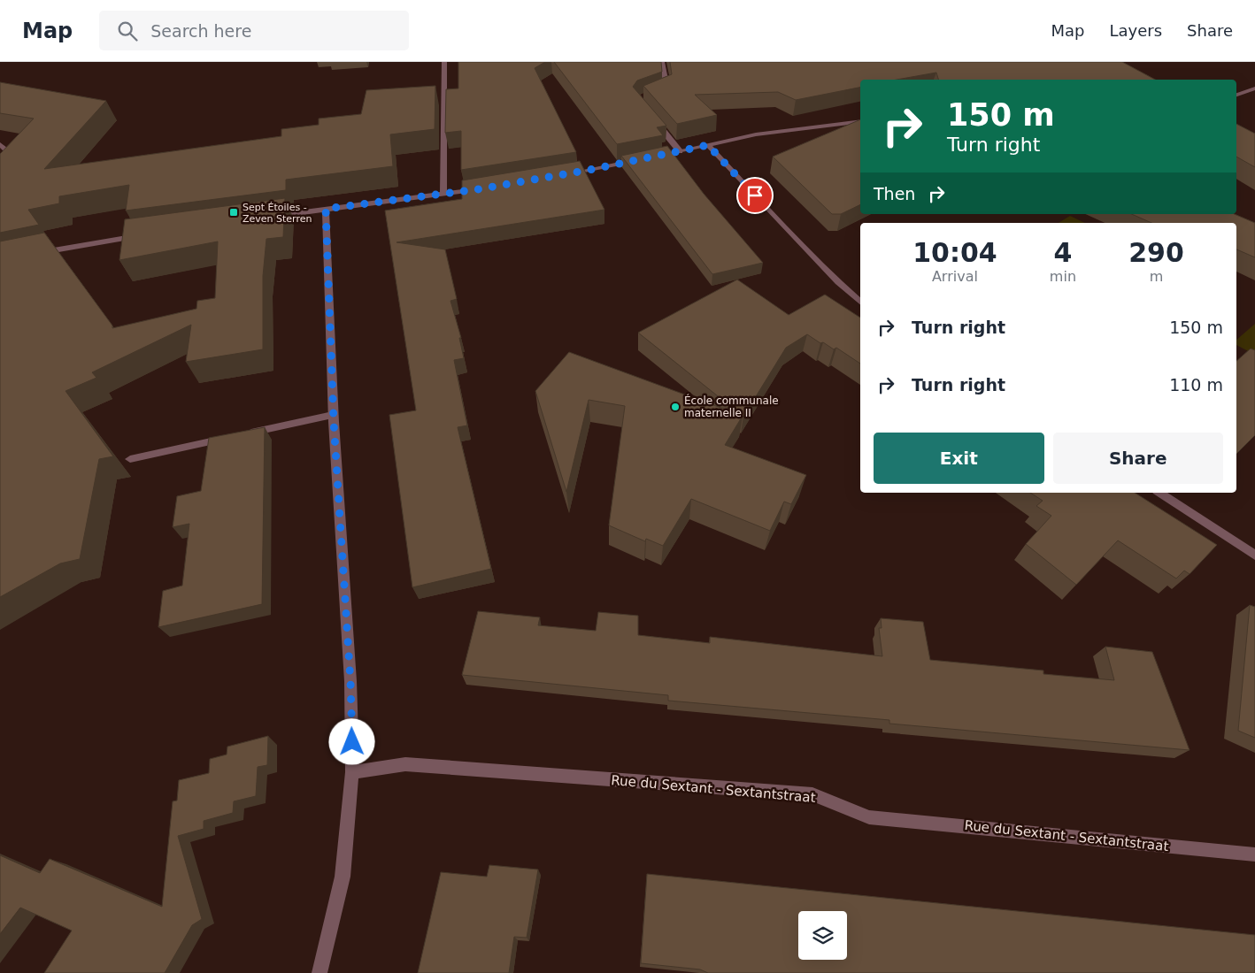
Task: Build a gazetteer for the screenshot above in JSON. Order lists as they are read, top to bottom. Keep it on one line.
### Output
{"streets":{"street":["Rue du Sextant - Sextantstraat"]},"places":{"transit":["Sept Étoiles - Zeven Sterren"],"other":["École communale maternelle II"]},"page":{"header":"Map","search":"Search here","nav":["Map","Layers","Share"],"turn":["150 m","Turn right"],"then":"Then","eta":["10:04","Arrival","4","min","290","m"],"list":[{"name":"Turn right","value":"150 m"},{"name":"Turn right","value":"110 m"}],"buttons":["Exit","Share"]}}
